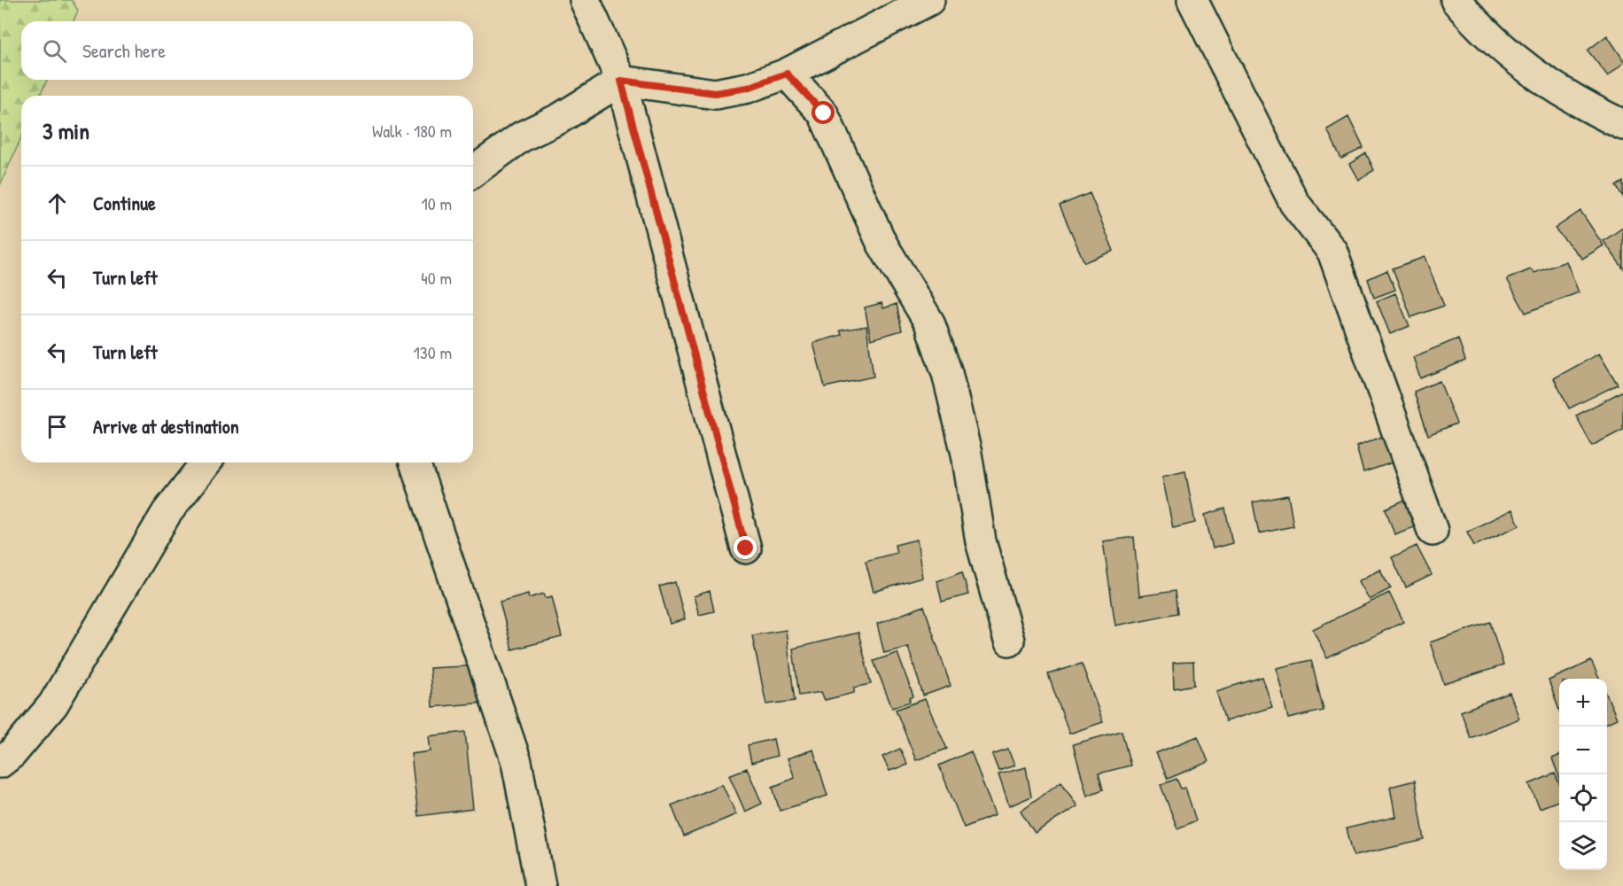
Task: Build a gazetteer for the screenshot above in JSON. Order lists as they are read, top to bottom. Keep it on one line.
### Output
{"page":{"search":"Search here","heading":["3 min","Walk · 180 m"],"list":[["Continue","10 m"],["Turn left","40 m"],["Turn left","130 m"],"Arrive at destination"],"map_buttons":["+","−"]}}
